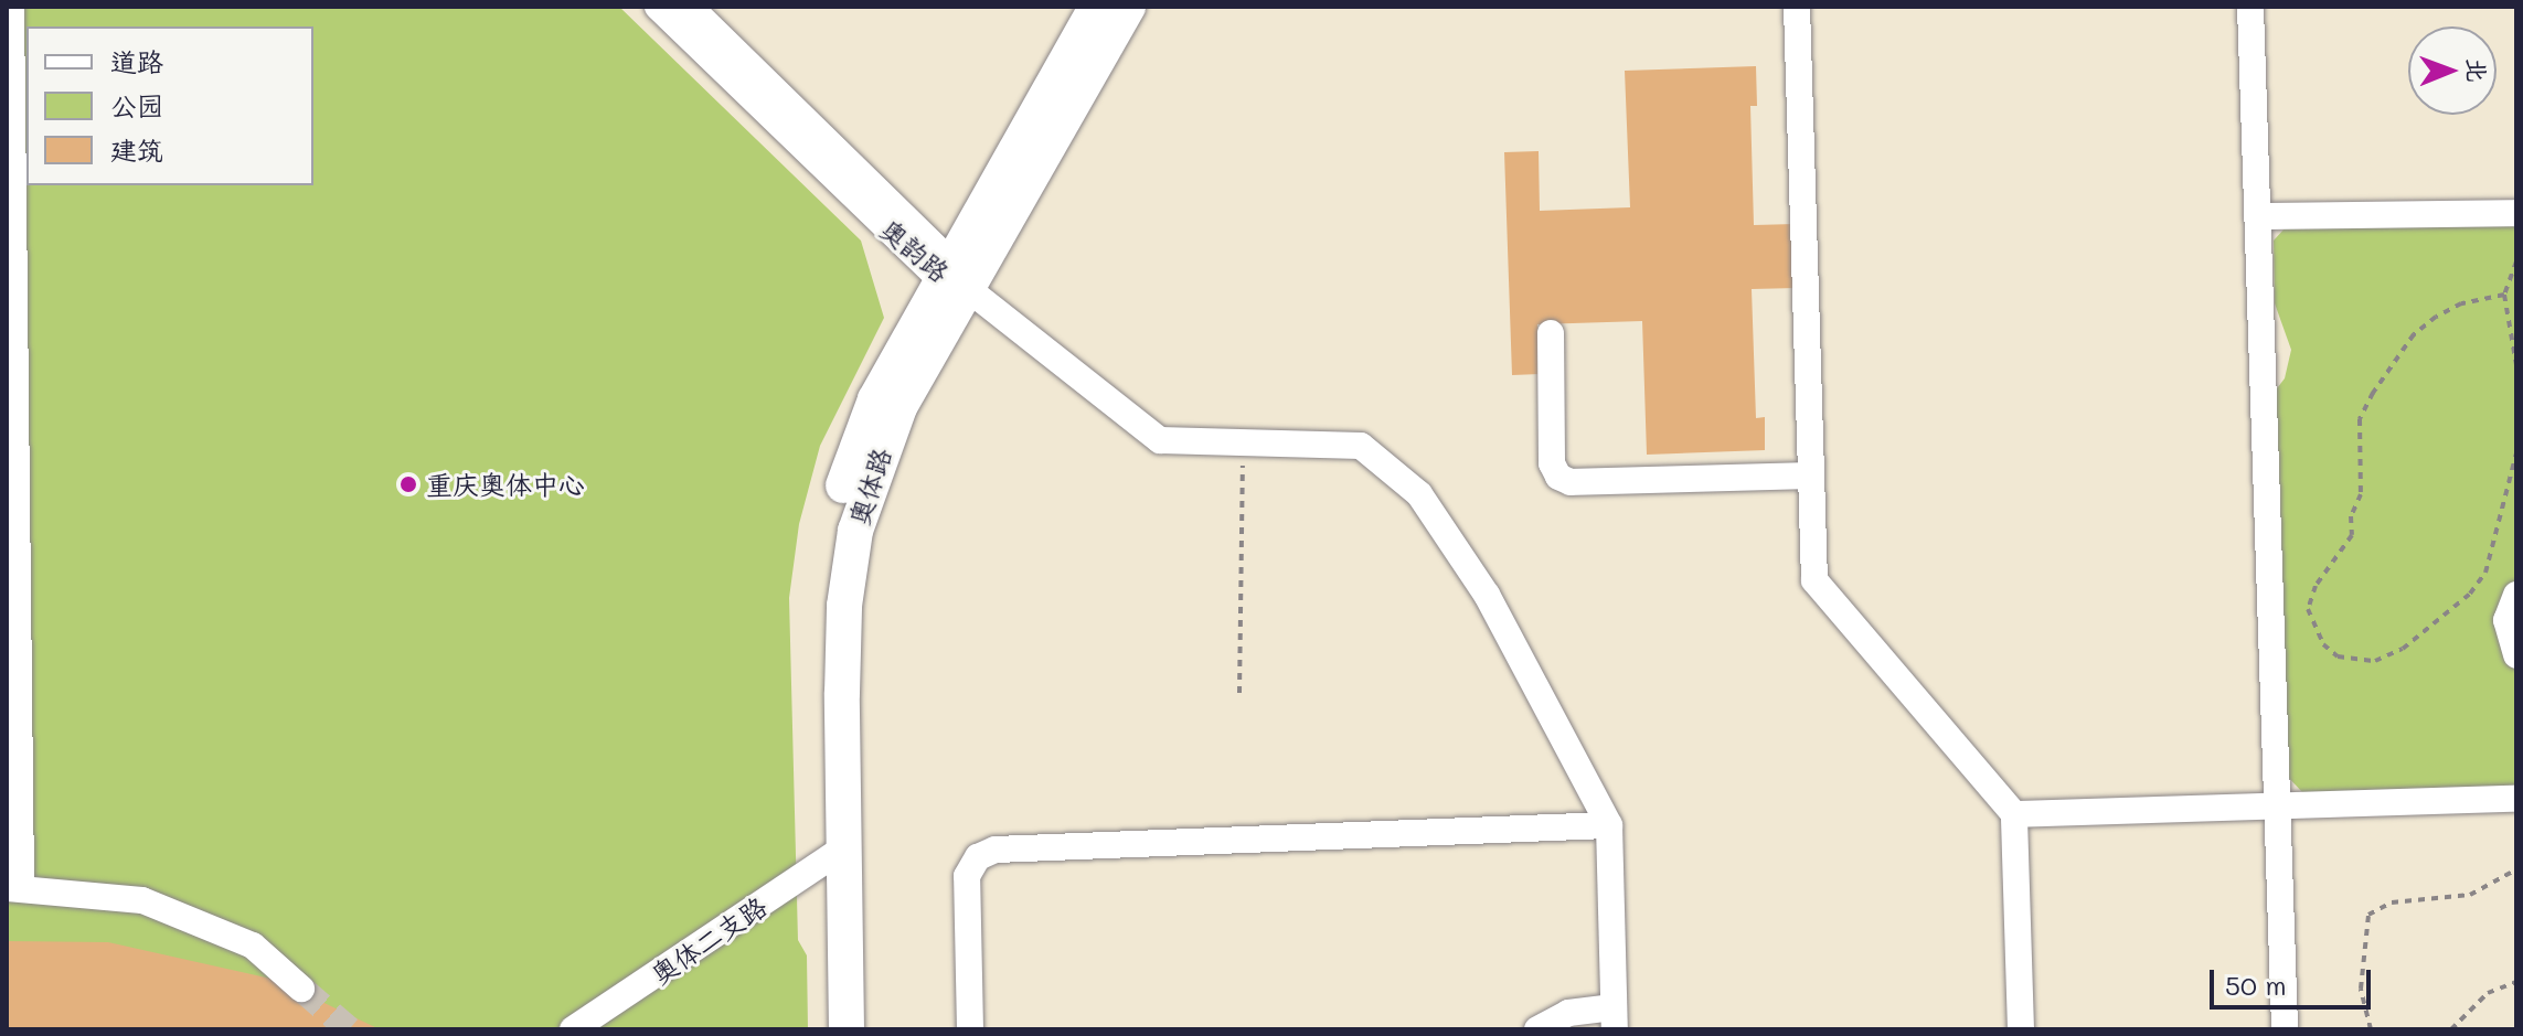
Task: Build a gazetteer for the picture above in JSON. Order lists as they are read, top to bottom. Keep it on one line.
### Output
{"streets":{"main road":["奥体路"],"street":["奥韵路","奥体二支路"]},"crossings":[["奥韵路","奥体路"],["奥体路","奥体二支路"]],"places":["重庆奥体中心"],"legend":["道路","公园","建筑"],"scale_bar":"50 m","north":"right"}
